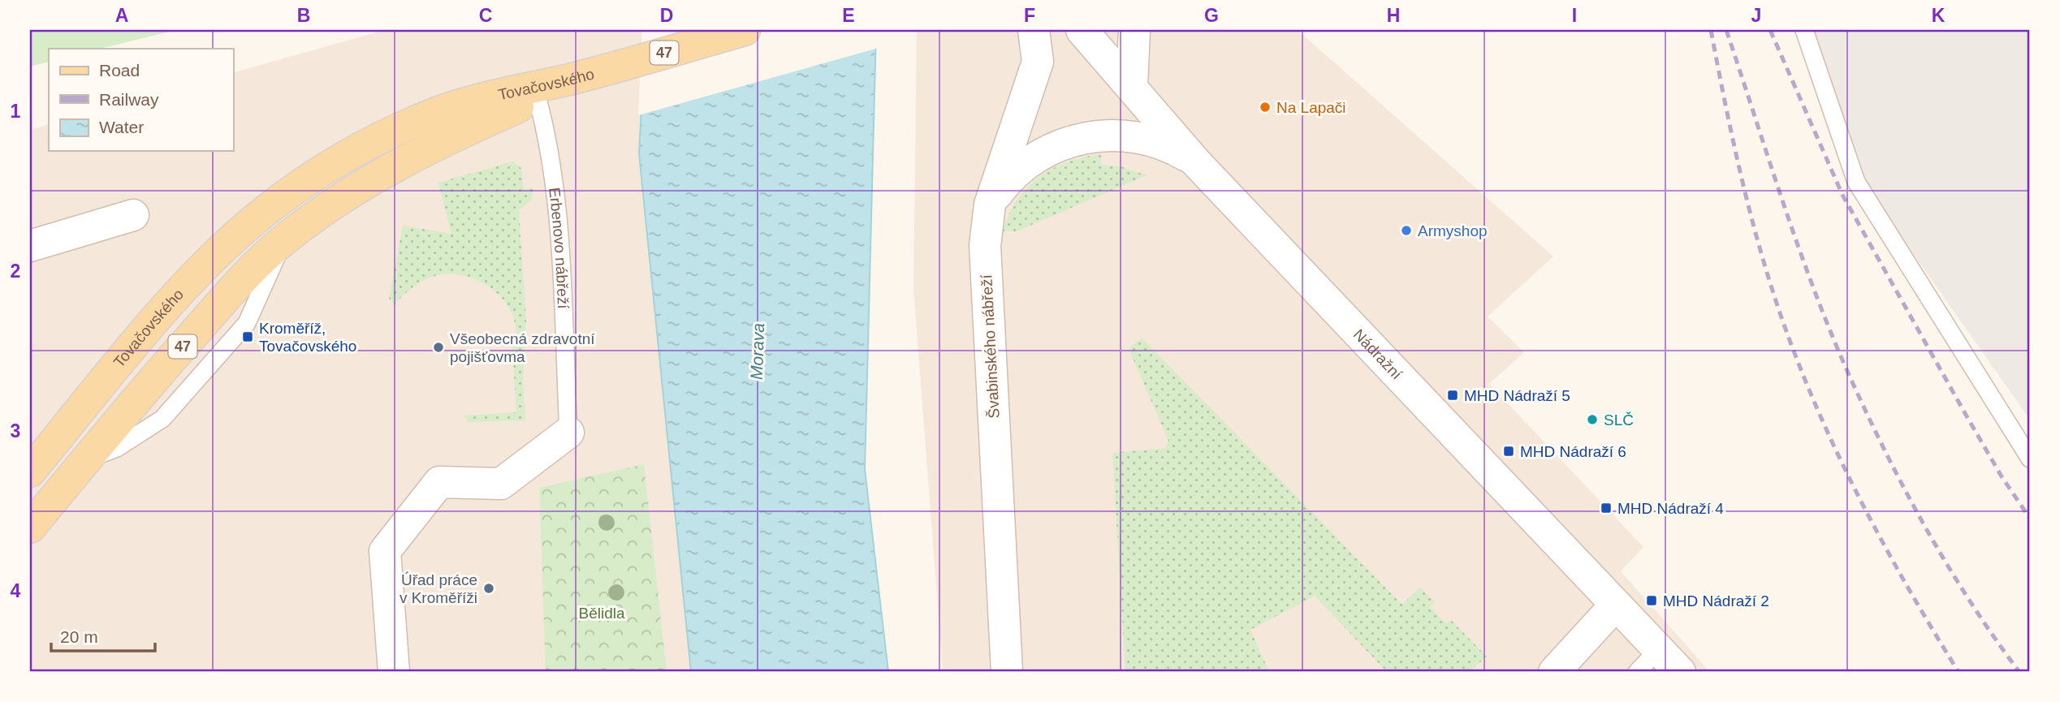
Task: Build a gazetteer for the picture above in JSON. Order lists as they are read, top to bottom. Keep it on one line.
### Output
{"streets":{"main road":["47","Tovačovského"],"street":["Švabinského nábřeží","Nádražní"],"lane":["Erbenovo nábřeží"]},"crossings":[["47","Tovačovského"],["Tovačovského","Erbenovo nábřeží"]],"water":["Morava"],"parks":["Bělidla"],"places":{"other":["Na Lapači","Armyshop","Všeobecná zdravotní pojišťovma","SLČ","Úřad práce v Kroměříži"],"transit":["Kroměříž, Tovačovského","MHD Nádraží 5","MHD Nádraží 6","MHD Nádraží 4","MHD Nádraží 2"]},"legend":["Road","Railway","Water"],"scale_bar":"20 m","grid":{"columns":["A","B","C","D","E","F","G","H","I","J","K"],"rows":["1","2","3","4"]}}
